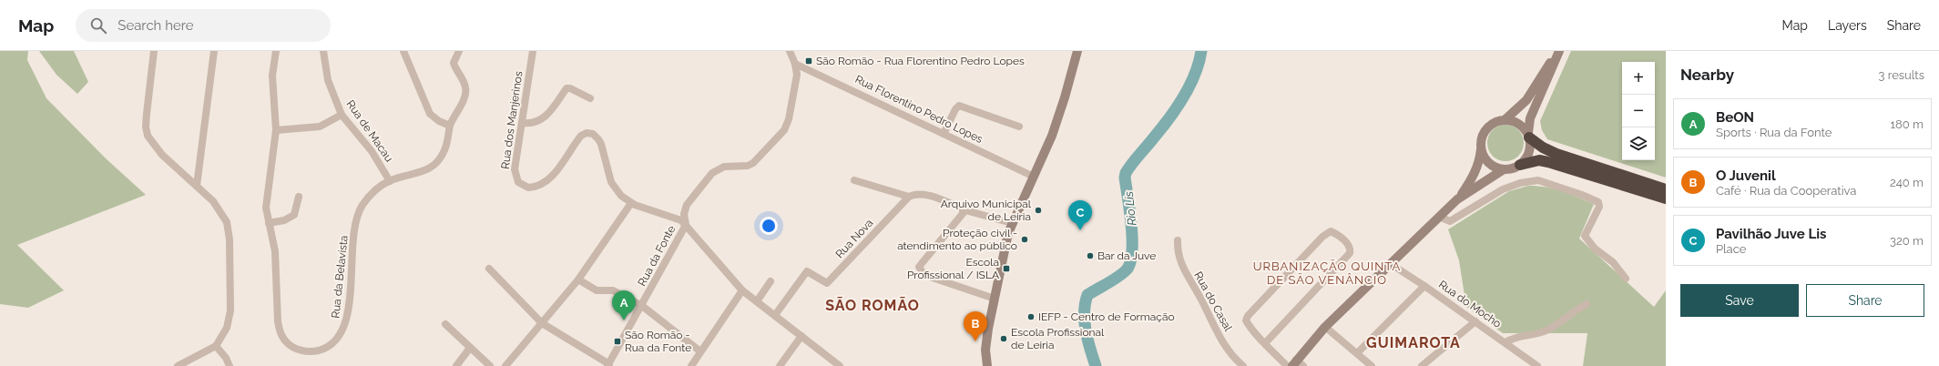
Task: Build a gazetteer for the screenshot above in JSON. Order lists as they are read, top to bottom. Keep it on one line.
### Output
{"streets":{"street":["Rua Florentino Pedro Lopes","Rua dos Manjerinos","Rua de Macau","Rua Nova","Rua da Fonte","Rua da Belavista","Rua do Casal","Rua do Mocho"]},"crossings":[["Rua Florentino Pedro Lopes","Rua da Fonte"],["Rua de Macau","Rua da Belavista"]],"districts":["URBANIZAÇÃO QUINTA DE SÃO VENÂNCIO","SÃO ROMÃO","GUIMAROTA"],"water":["Rio Lis"],"places":{"transit":["São Romão - Rua Florentino Pedro Lopes","Escola Profissional / ISLA","São Romão - Rua da Fonte"],"other":["Arquivo Municipal de Leiria","Proteção civil - atendimento ao público","Bar da Juve","IEFP - Centro de Formação","Escola Profissional de Leiria"]},"page":{"header":"Map","search":"Search here","nav":["Map","Layers","Share"],"heading":["Nearby","3 results"],"map_buttons":["+","−"],"list":[{"mark":"A","name":"BeON","note":"Sports · Rua da Fonte","value":"180 m"},{"mark":"B","name":"O Juvenil","note":"Café · Rua da Cooperativa","value":"240 m"},{"mark":"C","name":"Pavilhão Juve Lis","note":"Place","value":"320 m"}],"pins":["C","A","B"],"buttons":["Save","Share"]}}
